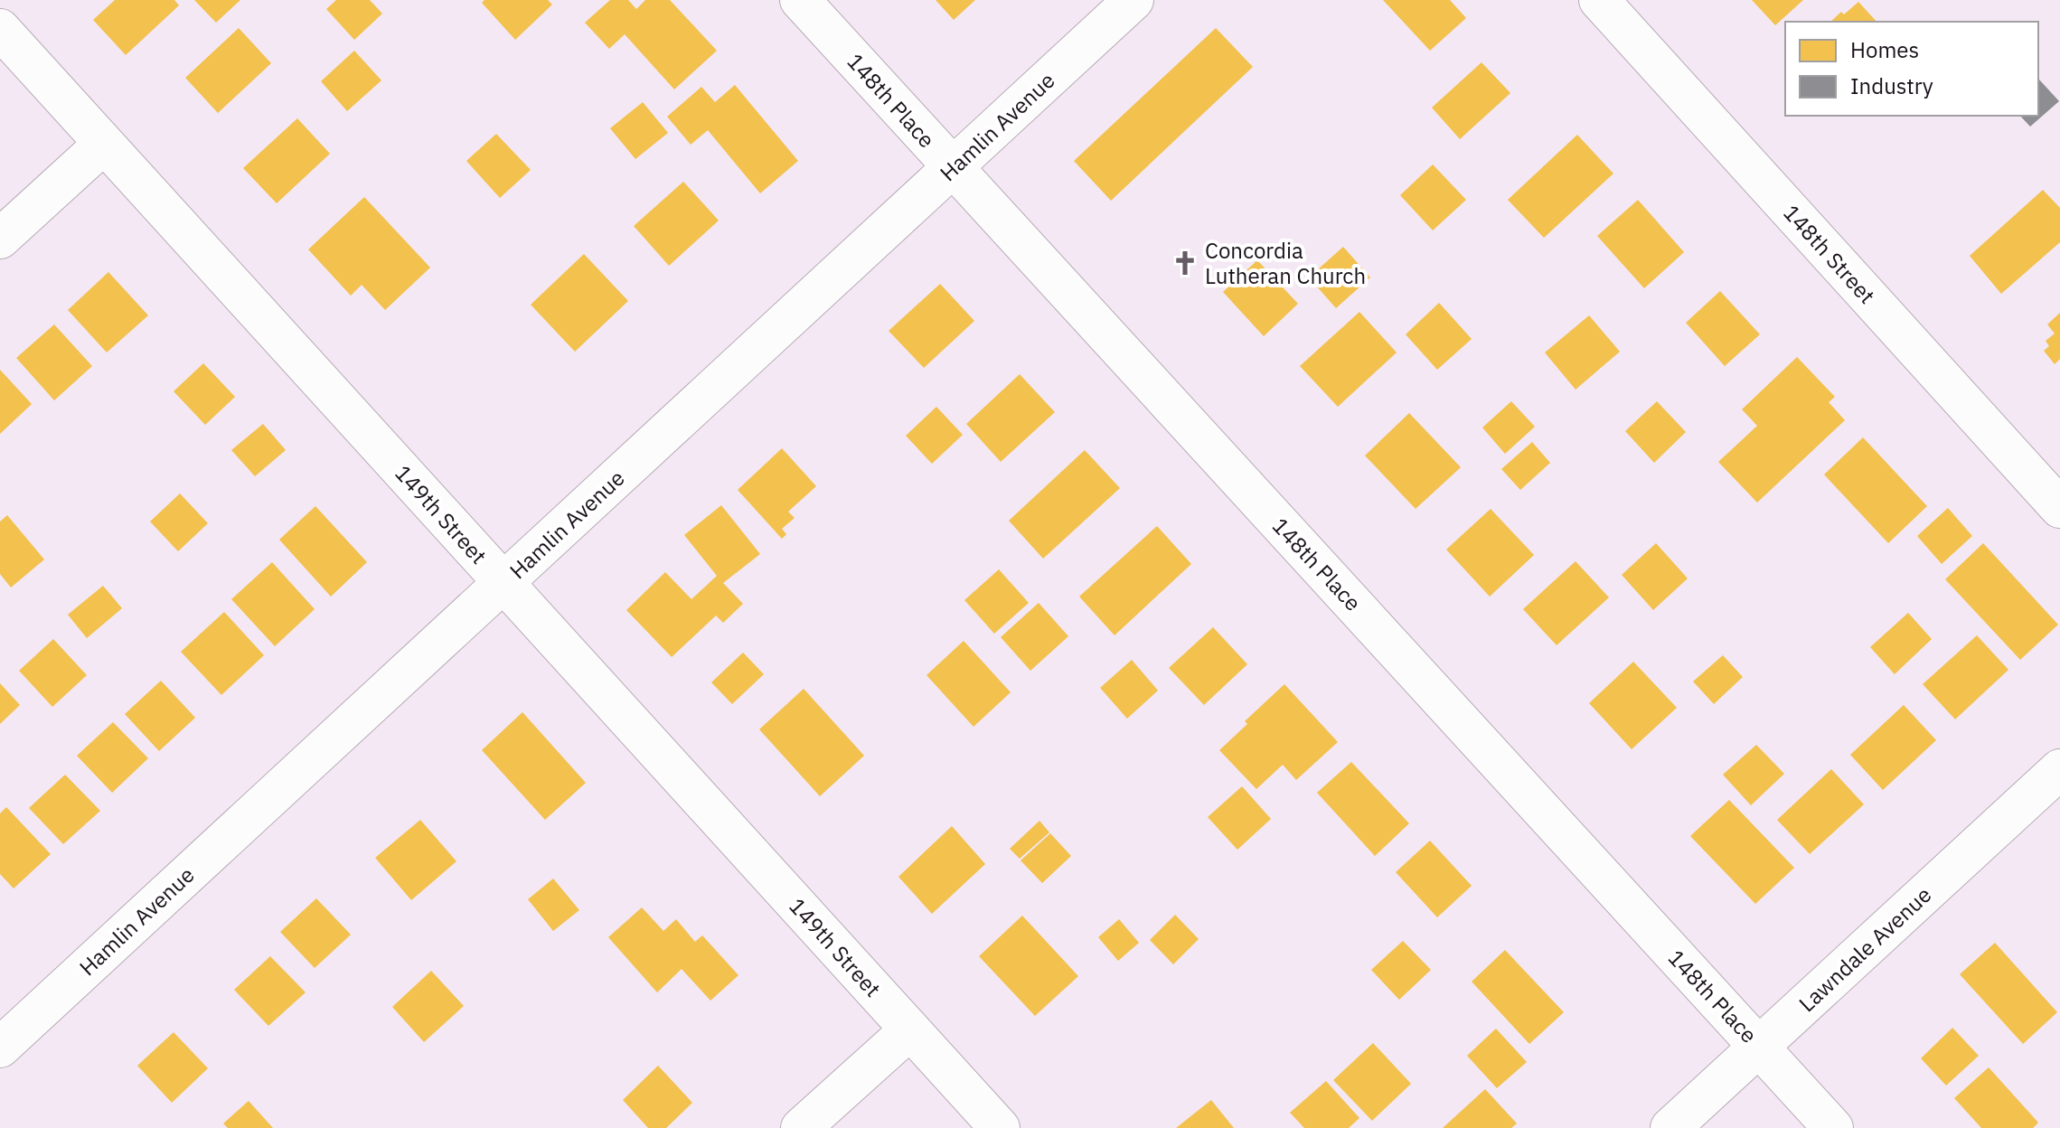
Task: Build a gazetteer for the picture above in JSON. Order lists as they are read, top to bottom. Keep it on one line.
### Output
{"streets":{"street":["148th Place","Hamlin Avenue","148th Street","149th Street","Lawndale Avenue"]},"crossings":[["148th Place","Hamlin Avenue"],["148th Place","Lawndale Avenue"],["Hamlin Avenue","149th Street"]],"places":{"church":["Concordia Lutheran Church"]},"legend":["Homes","Industry"]}
